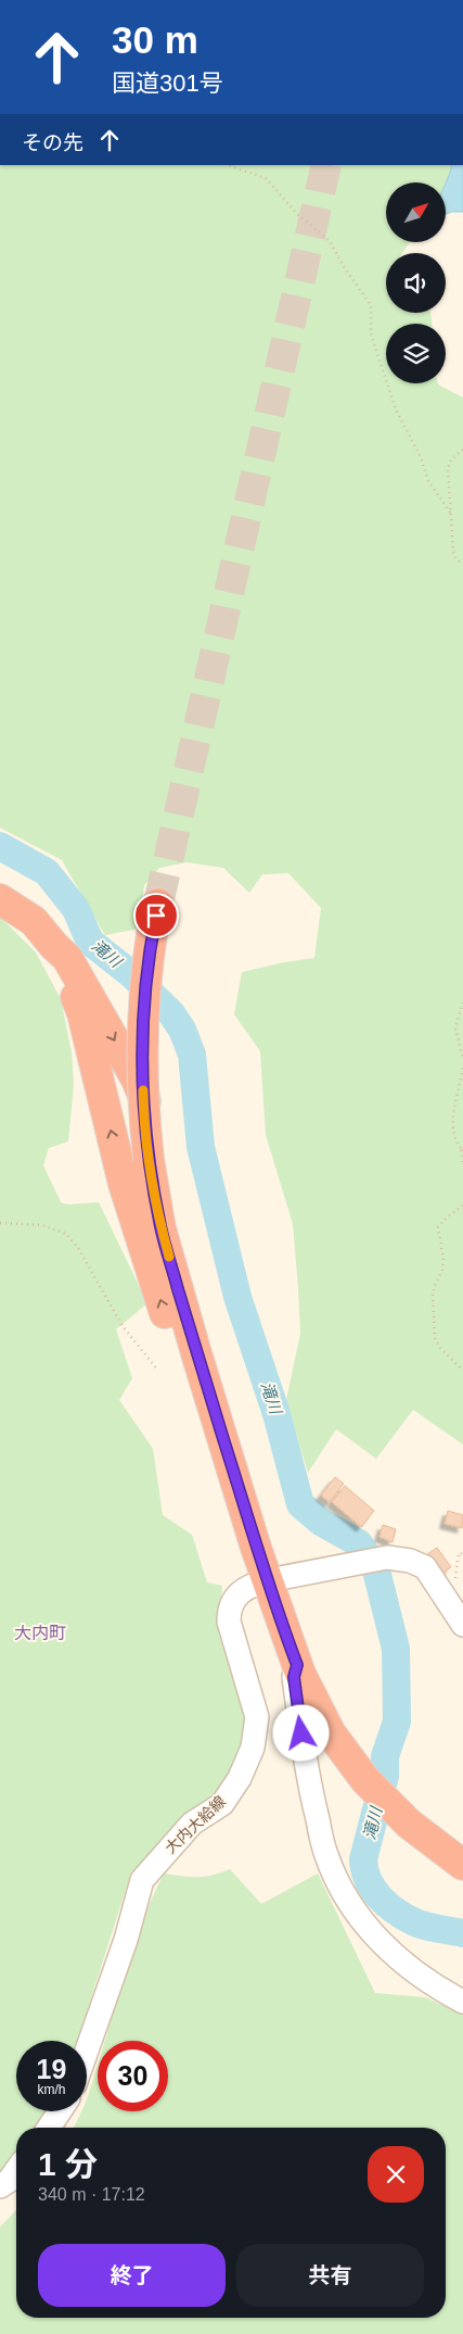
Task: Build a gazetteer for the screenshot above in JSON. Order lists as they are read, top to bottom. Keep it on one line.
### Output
{"streets":{"street":["大内大給線"]},"districts":["大内町"],"water":["滝川"],"north":"top right","page":{"turn":["30 m","国道301号"],"then":"その先","speed":"19 km/h","limit":"30","heading":["1 分","340 m · 17:12"],"buttons":["終了","共有"]}}
